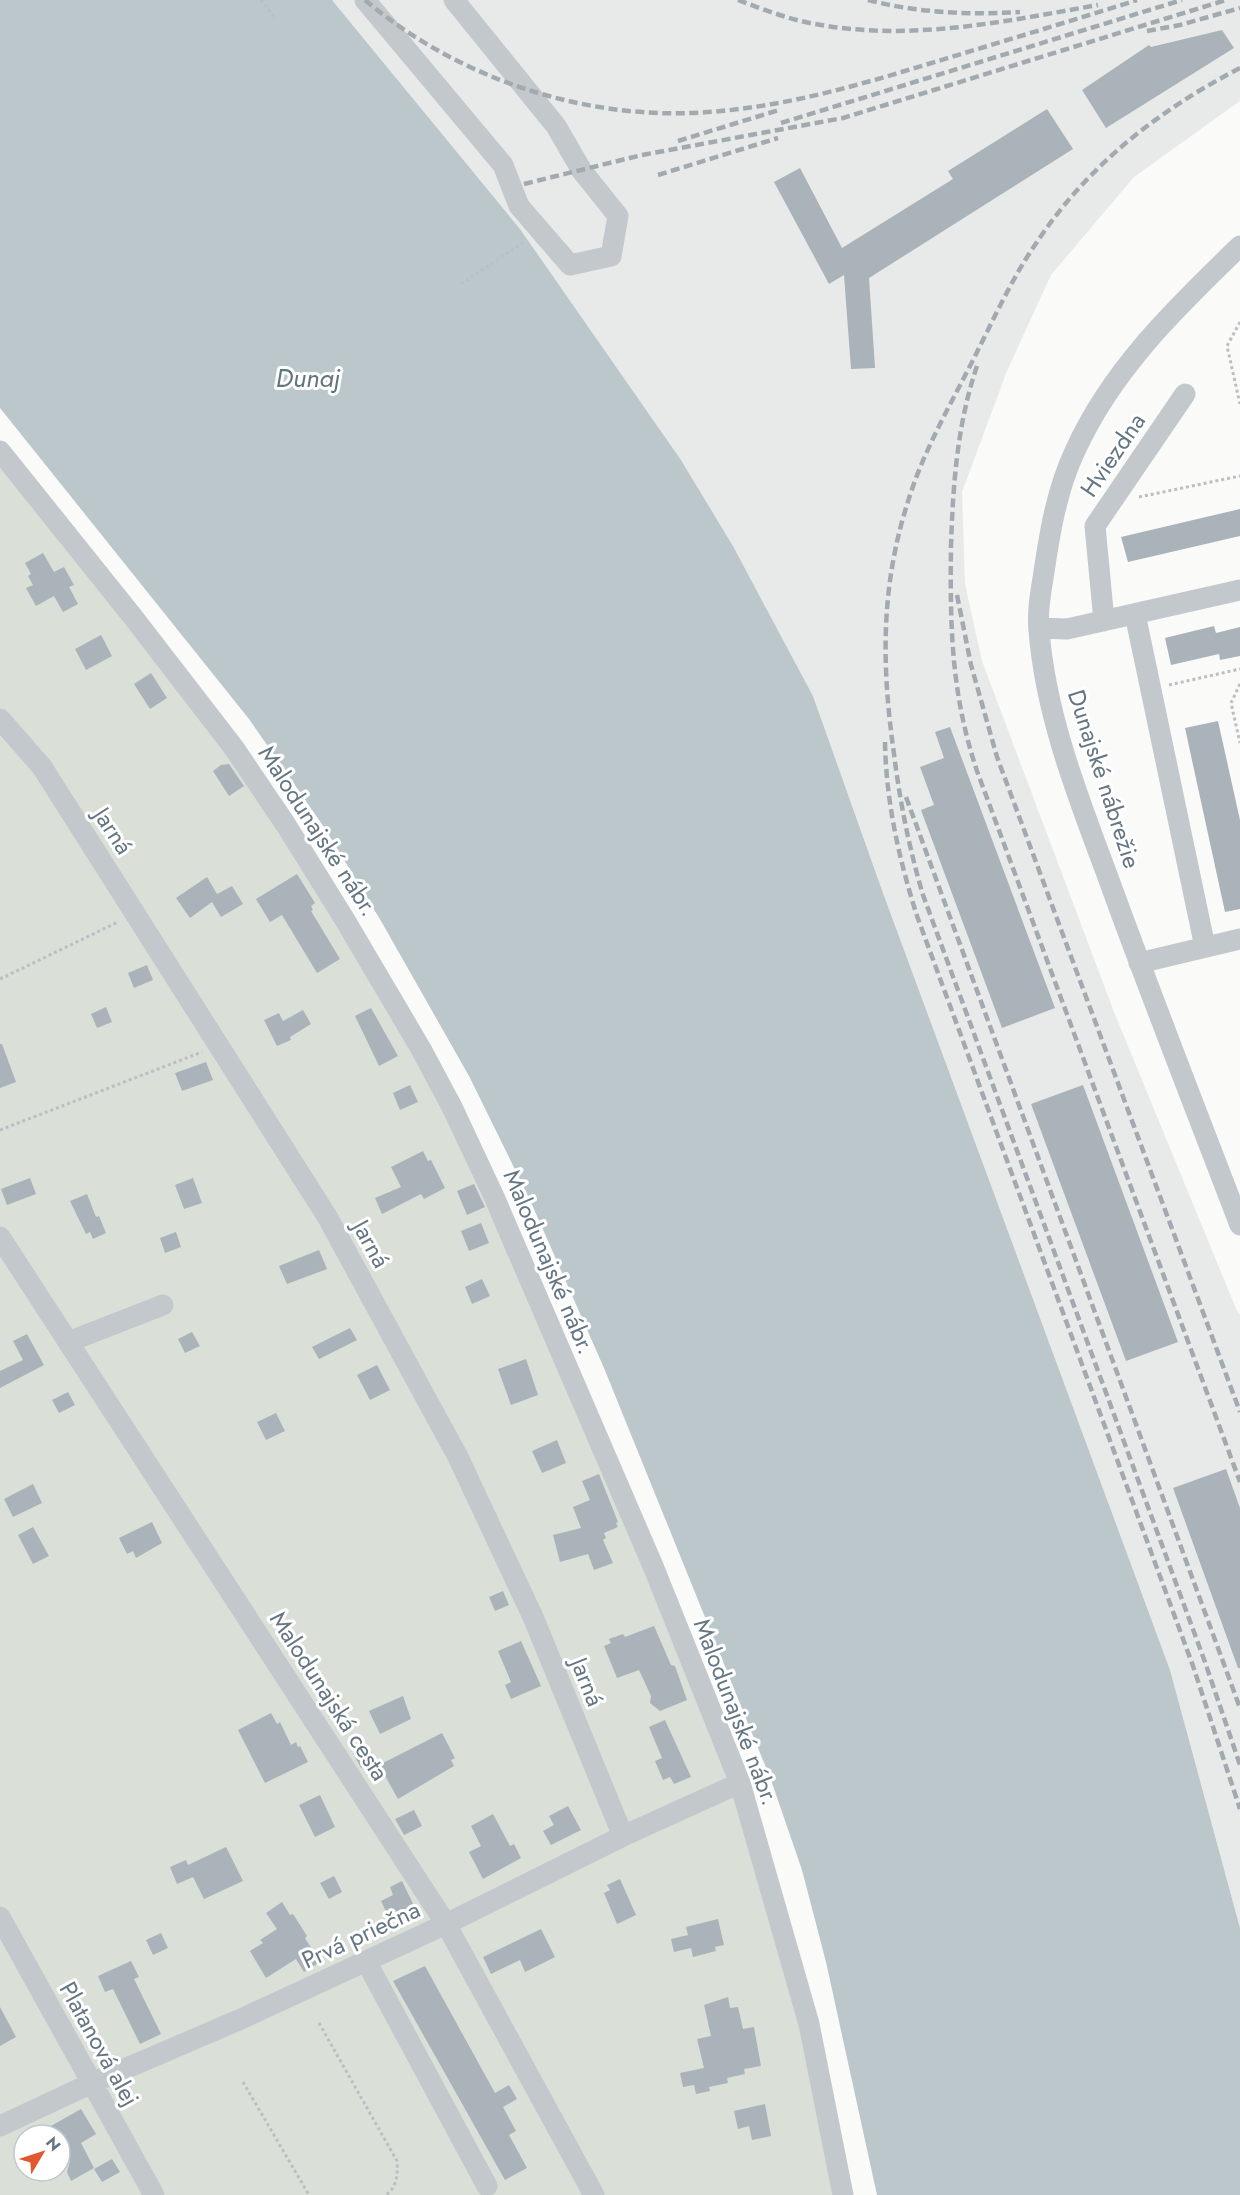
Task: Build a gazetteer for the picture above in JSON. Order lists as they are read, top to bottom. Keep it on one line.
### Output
{"streets":{"street":["Hviezdna","Dunajské nábrežie","Jarná","Malodunajské nábr.","Malodunajská cesta","Prvá priečna","Platanová alej"]},"crossings":[["Jarná","Prvá priečna"],["Malodunajské nábr.","Prvá priečna"],["Malodunajská cesta","Prvá priečna"],["Prvá priečna","Platanová alej"]],"water":["Dunaj"],"north":"top right"}
